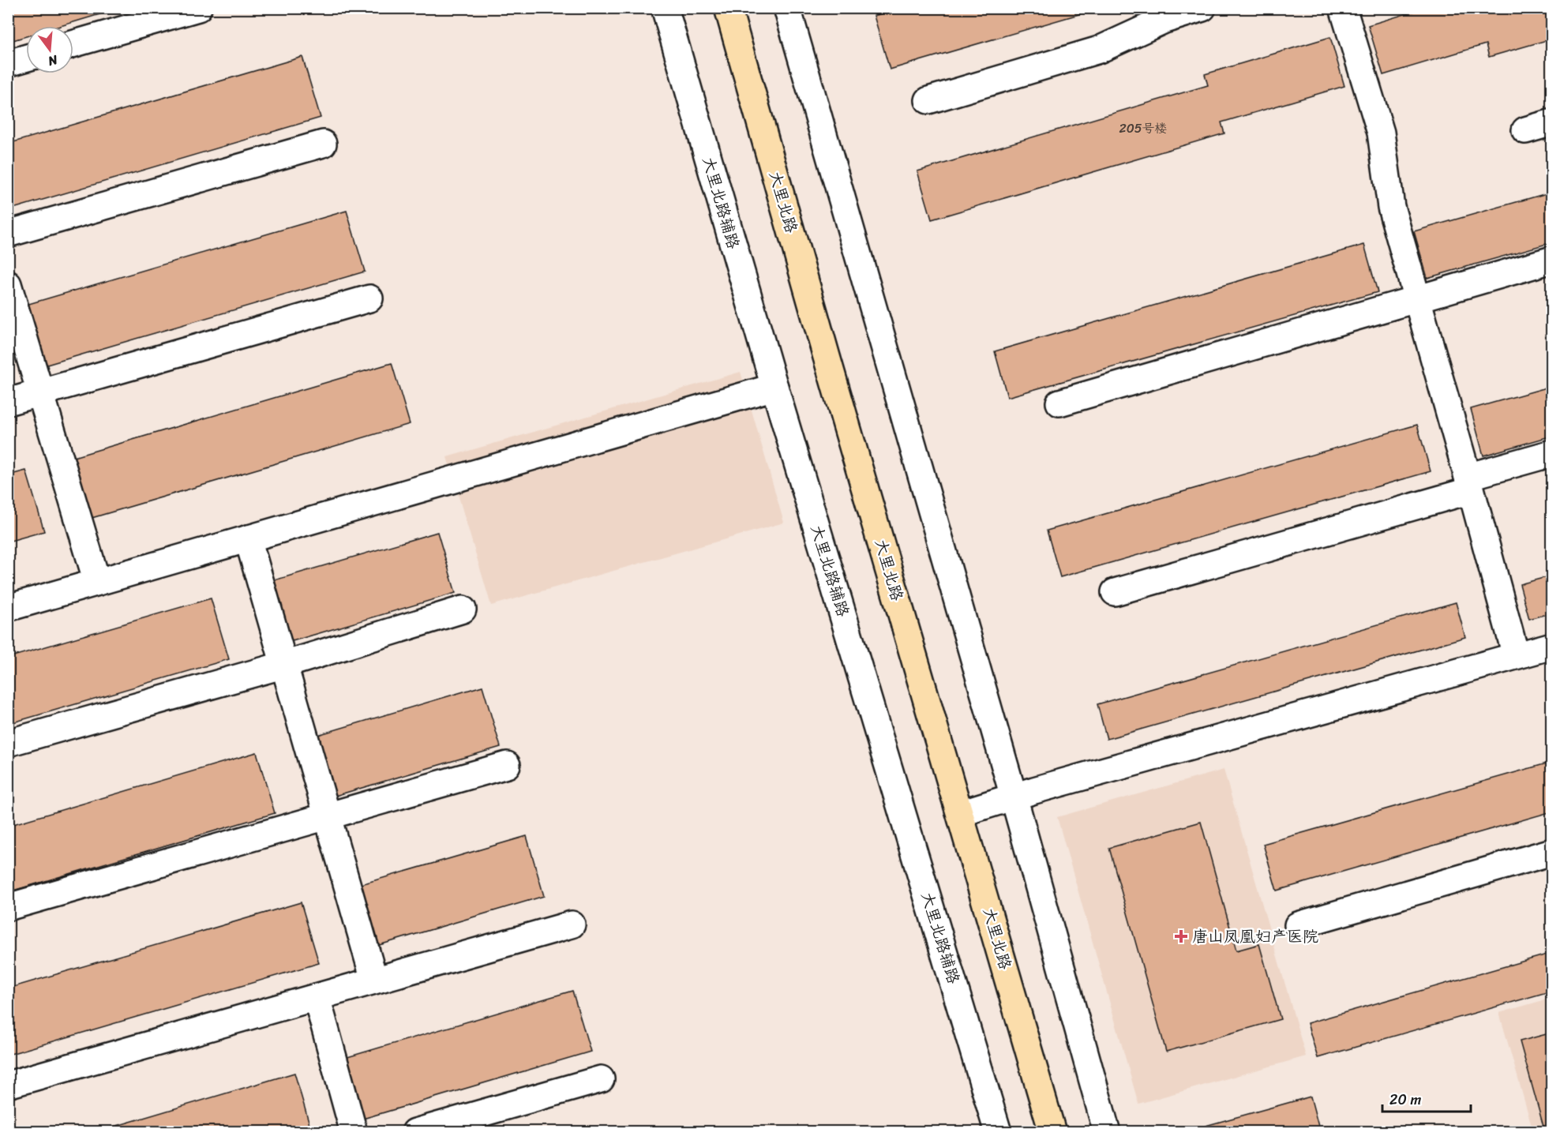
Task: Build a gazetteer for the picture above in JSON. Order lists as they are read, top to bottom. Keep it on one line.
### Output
{"streets":{"main road":["大里北路"],"street":["大里北路辅路"]},"places":{"health":["唐山凤凰妇产医院"]},"house_numbers":["205号楼"],"scale_bar":"20 m","north":"bottom"}
